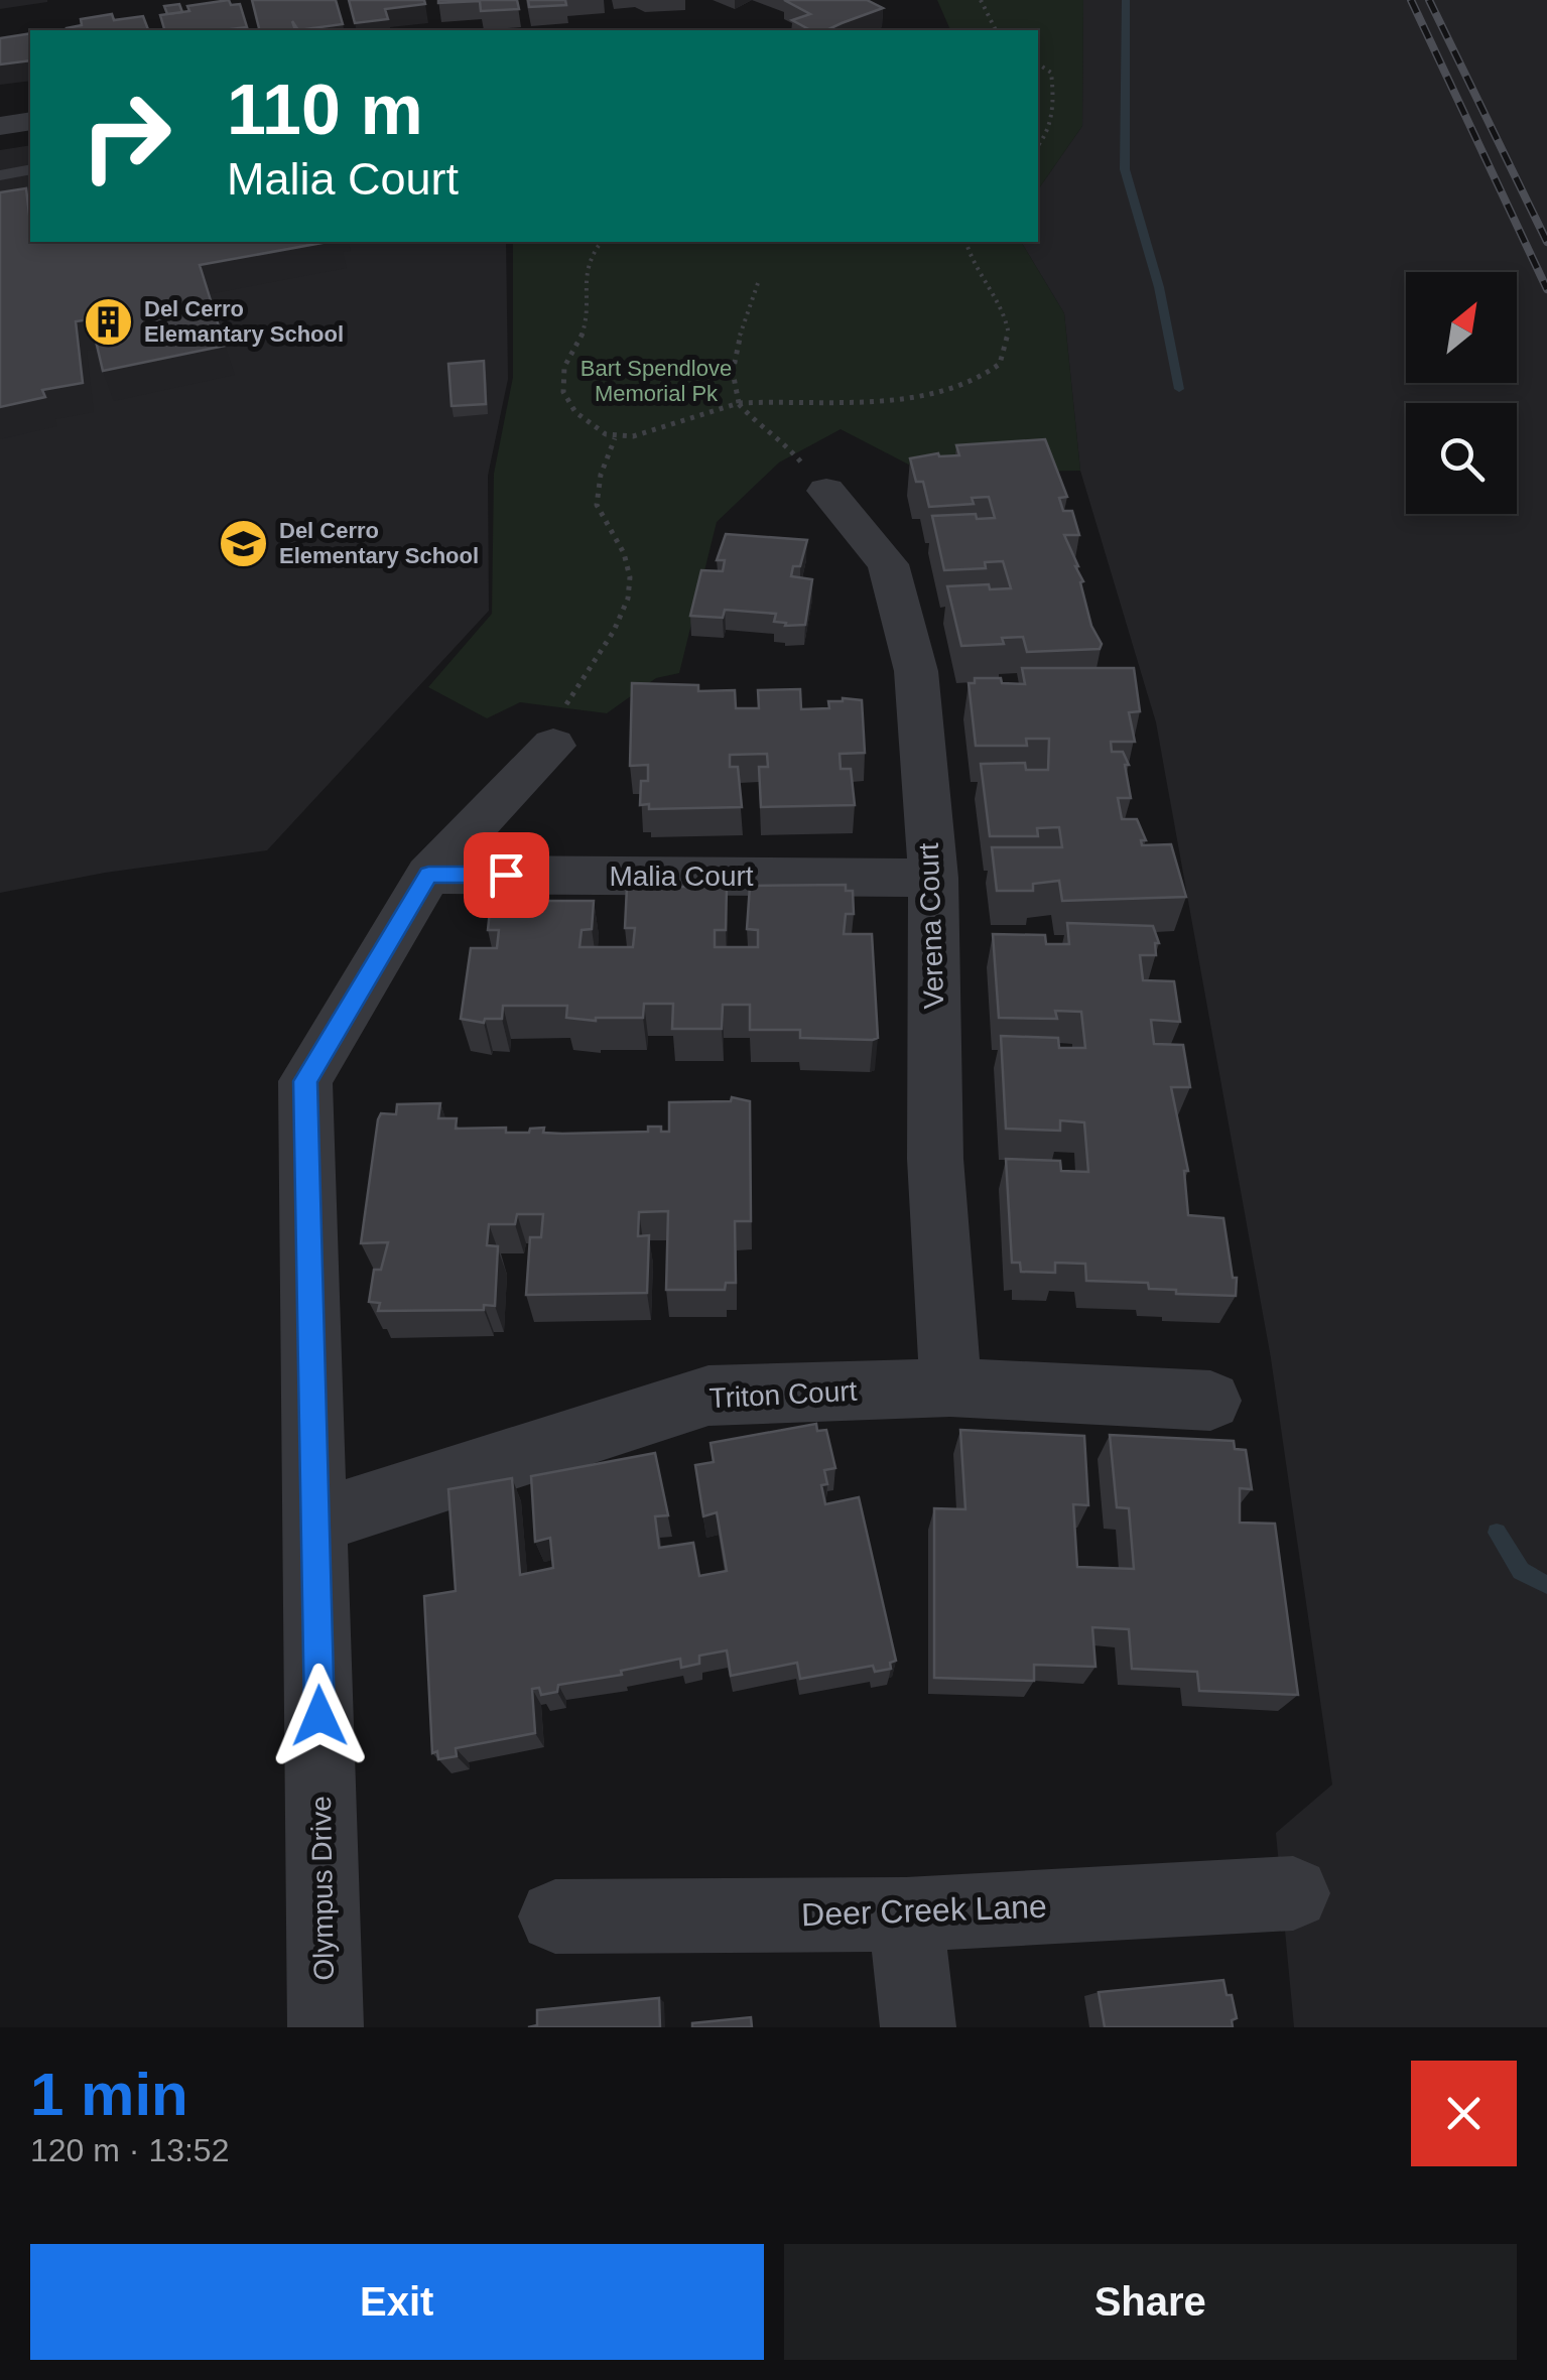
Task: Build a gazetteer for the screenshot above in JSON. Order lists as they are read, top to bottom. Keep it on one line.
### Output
{"streets":{"street":["Malia Court","Verena Court","Triton Court","Olympus Drive","Deer Creek Lane"]},"crossings":[["Malia Court","Verena Court"],["Malia Court","Olympus Drive"],["Verena Court","Triton Court"],["Triton Court","Olympus Drive"]],"parks":["Bart Spendlove Memorial Pk"],"places":{"building":["Del Cerro Elemantary School"],"school or university":["Del Cerro Elementary School"]},"north":"top right","page":{"turn":["110 m","Malia Court"],"heading":["1 min","120 m · 13:52"],"buttons":["Exit","Share"]}}
